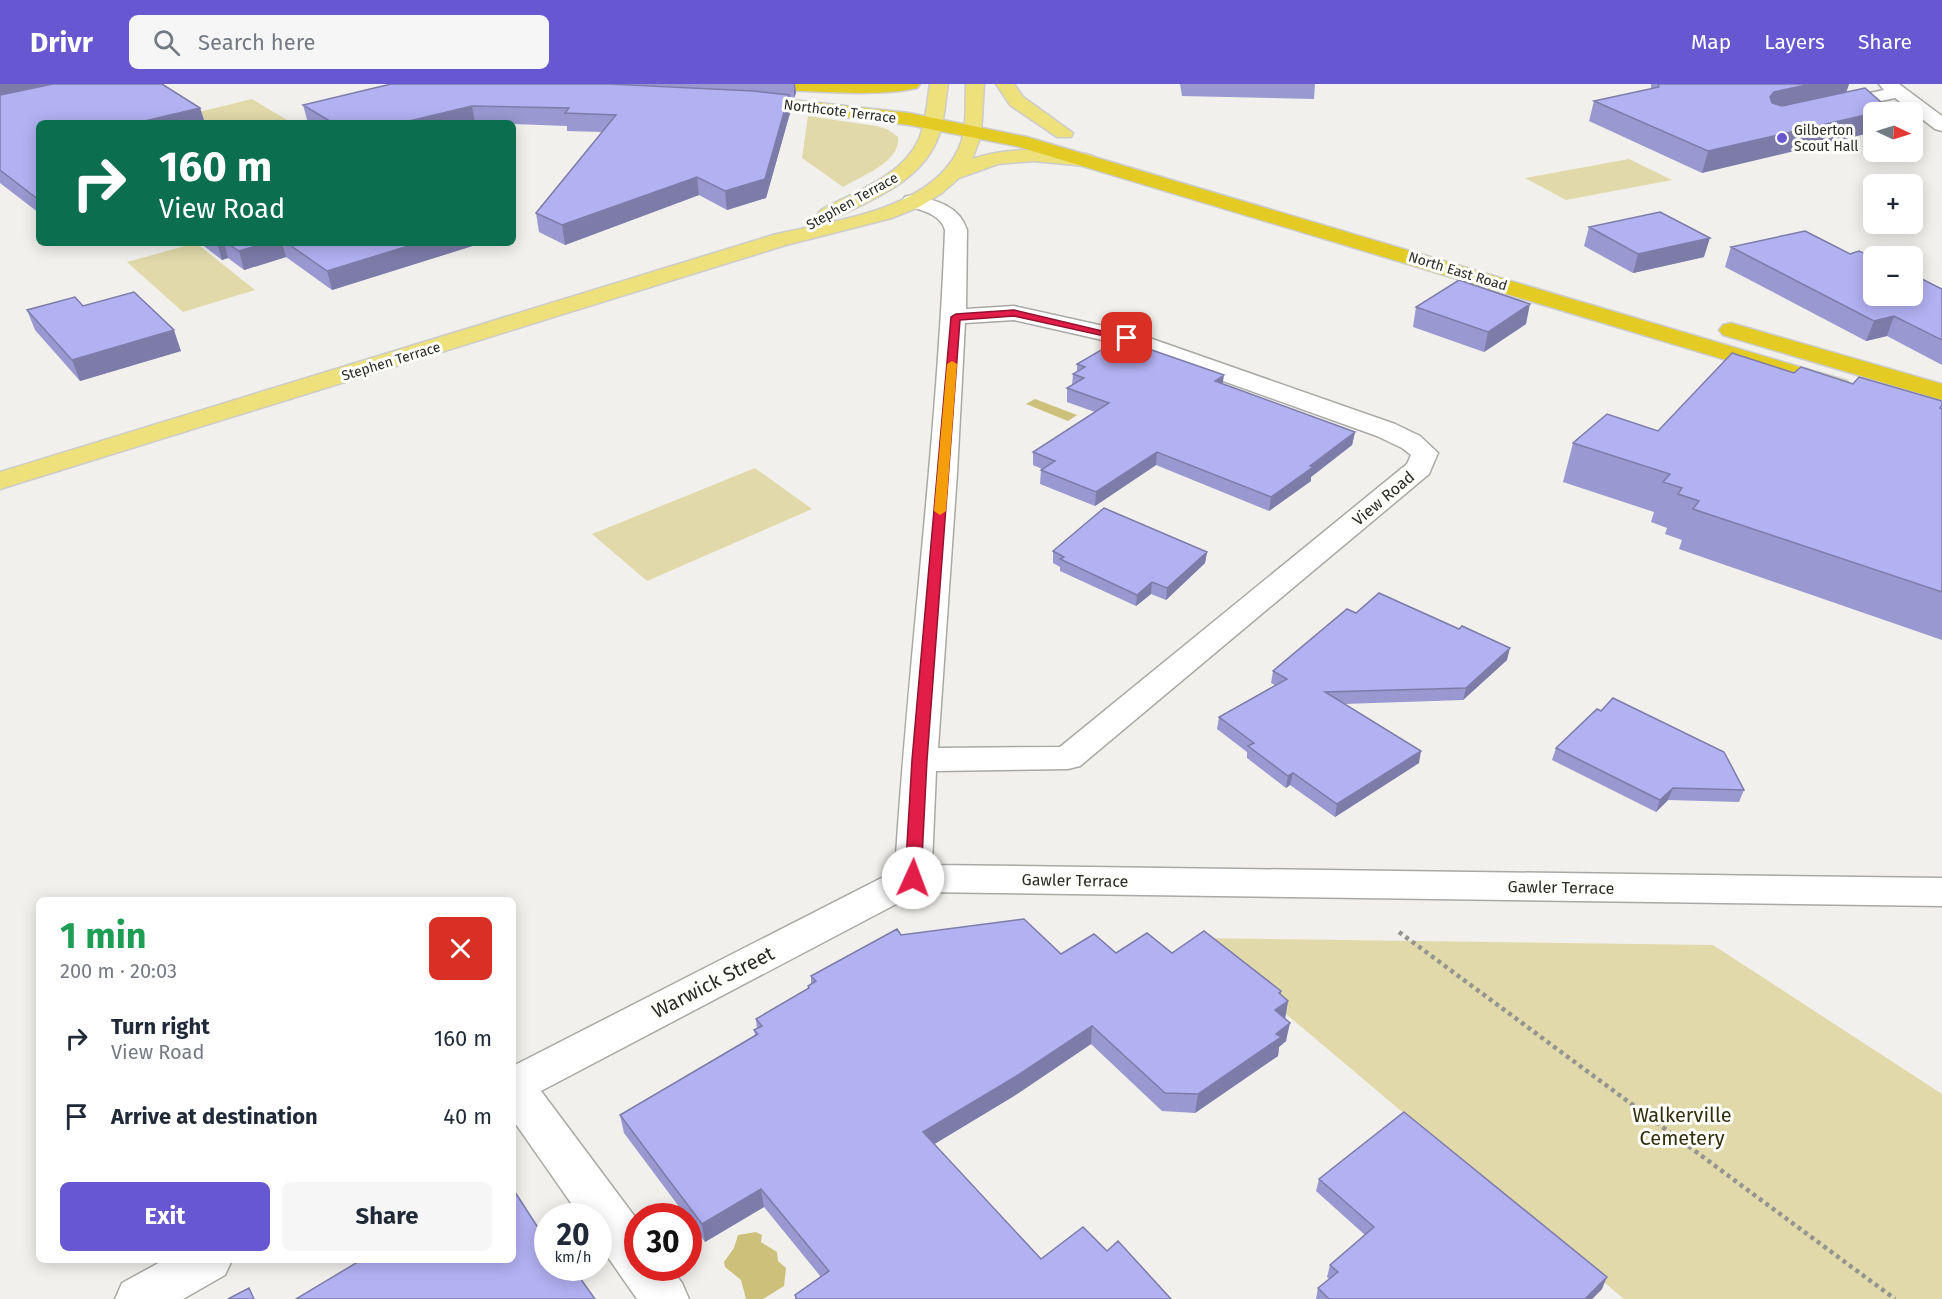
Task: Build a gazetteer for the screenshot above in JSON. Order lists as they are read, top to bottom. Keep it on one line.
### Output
{"streets":{"highway":["Northcote Terrace","North East Road"],"main road":["Stephen Terrace"],"street":["View Road","Gawler Terrace","Warwick Street"]},"crossings":[["Northcote Terrace","Stephen Terrace"],["Northcote Terrace","North East Road"],["Stephen Terrace","North East Road"],["Gawler Terrace","Warwick Street"]],"parks":["Walkerville Cemetery"],"places":["Gilberton Scout Hall"],"north":"right","page":{"header":"Drivr","search":"Search here","nav":["Map","Layers","Share"],"map_buttons":["+","−"],"turn":["160 m","View Road"],"heading":["1 min","200 m · 20:03"],"list":[{"name":"Turn right","note":"View Road","value":"160 m"},{"name":"Arrive at destination","value":"40 m"}],"buttons":["Exit","Share"],"speed":"20 km/h","limit":"30"}}
